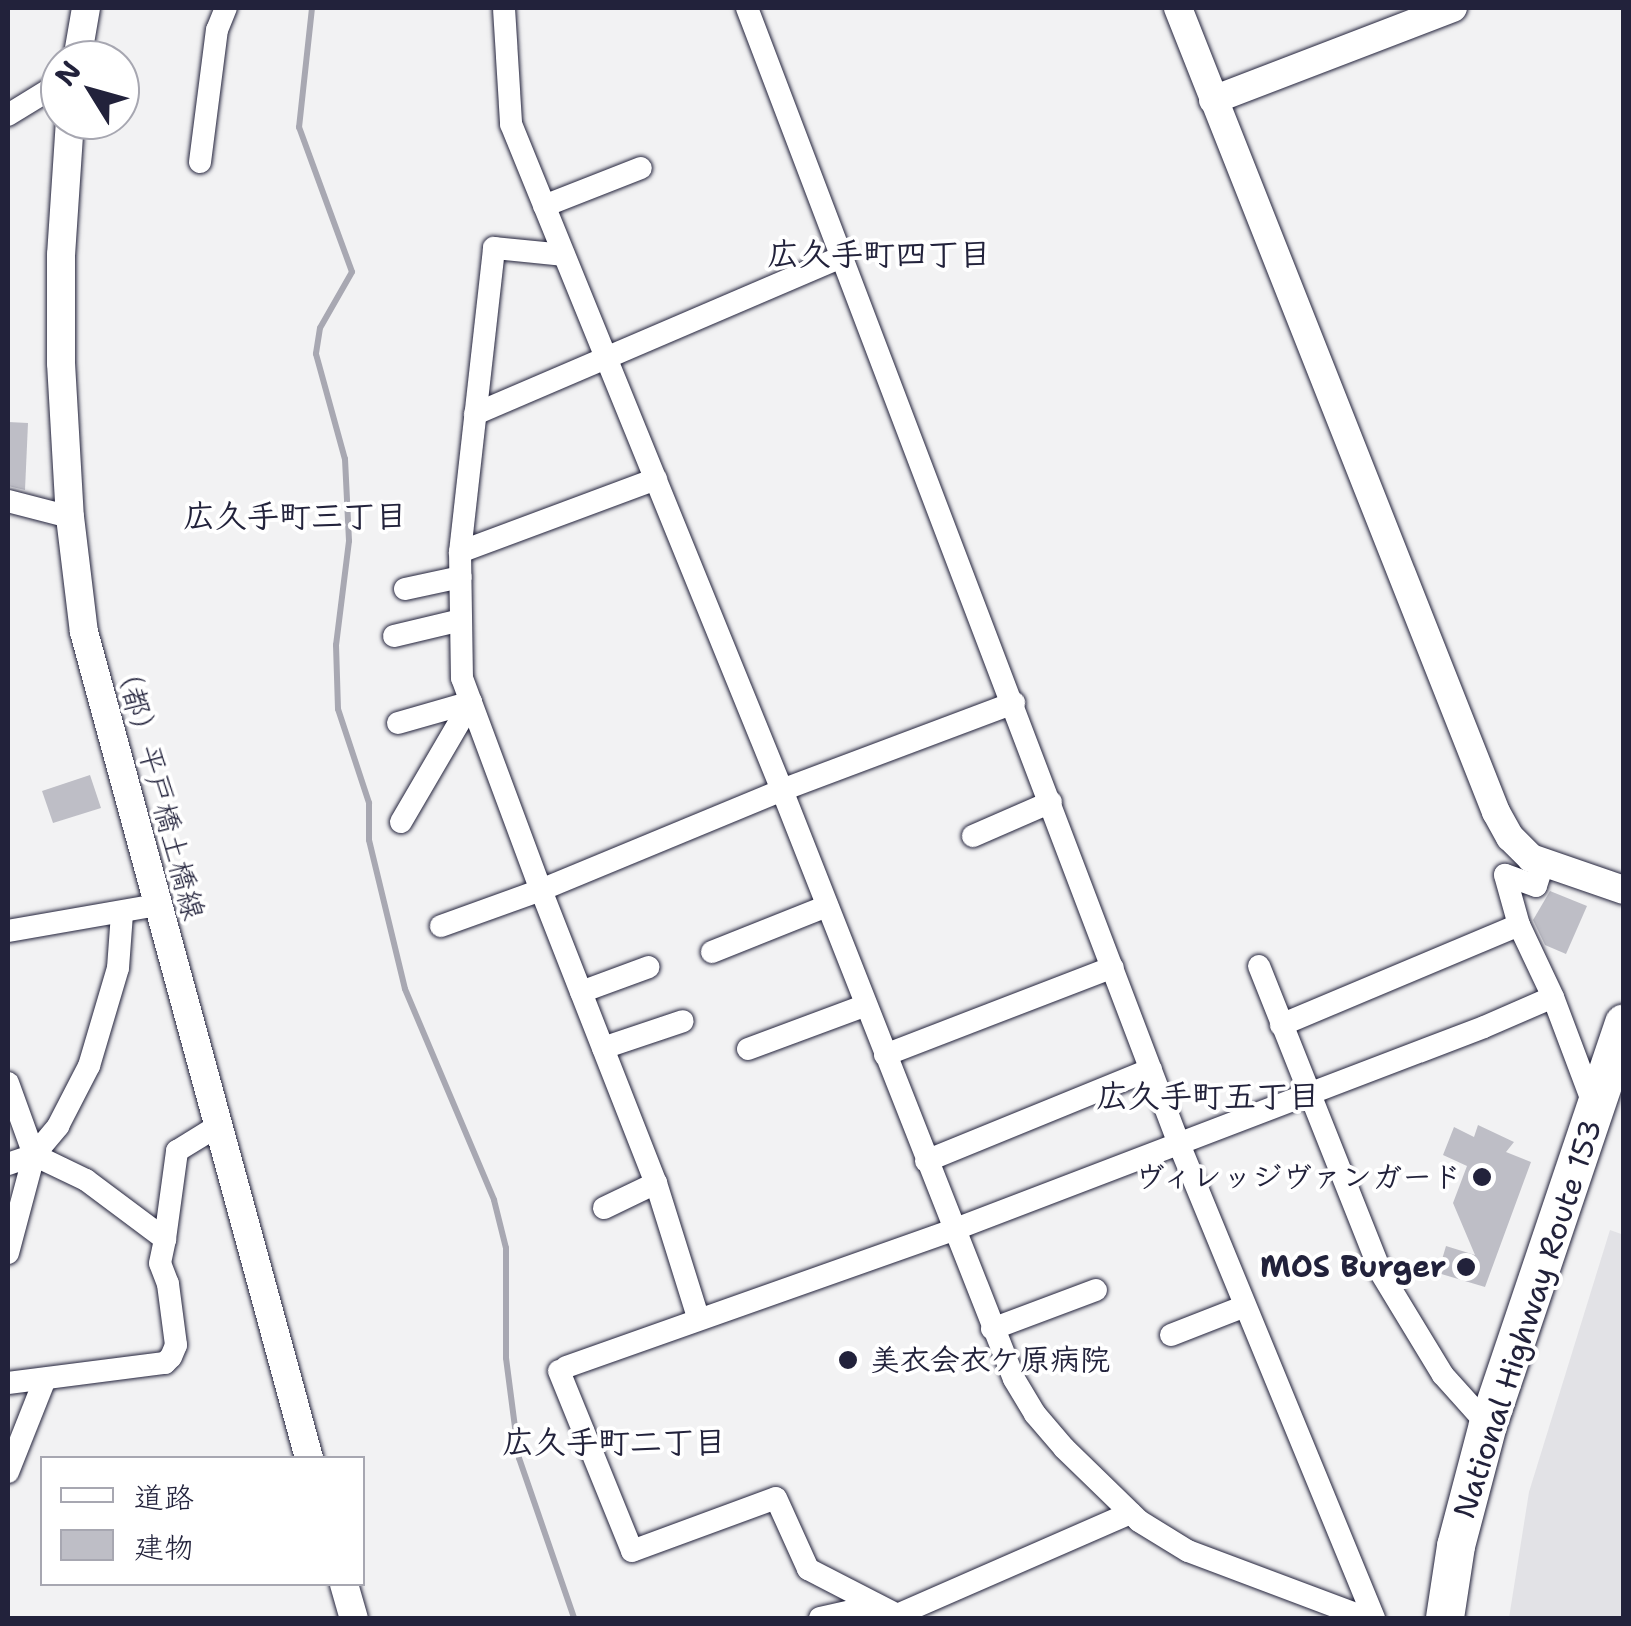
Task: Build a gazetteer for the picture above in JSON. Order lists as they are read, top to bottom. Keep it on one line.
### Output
{"streets":{"highway":["National Highway Route 153"],"street":["（都）平戸橋土橋線"]},"districts":["広久手町四丁目","広久手町三丁目","広久手町五丁目","広久手町二丁目"],"places":["ヴィレッジヴァンガード","MOS Burger","美衣会衣ケ原病院"],"legend":["道路","建物"],"north":"top left"}
